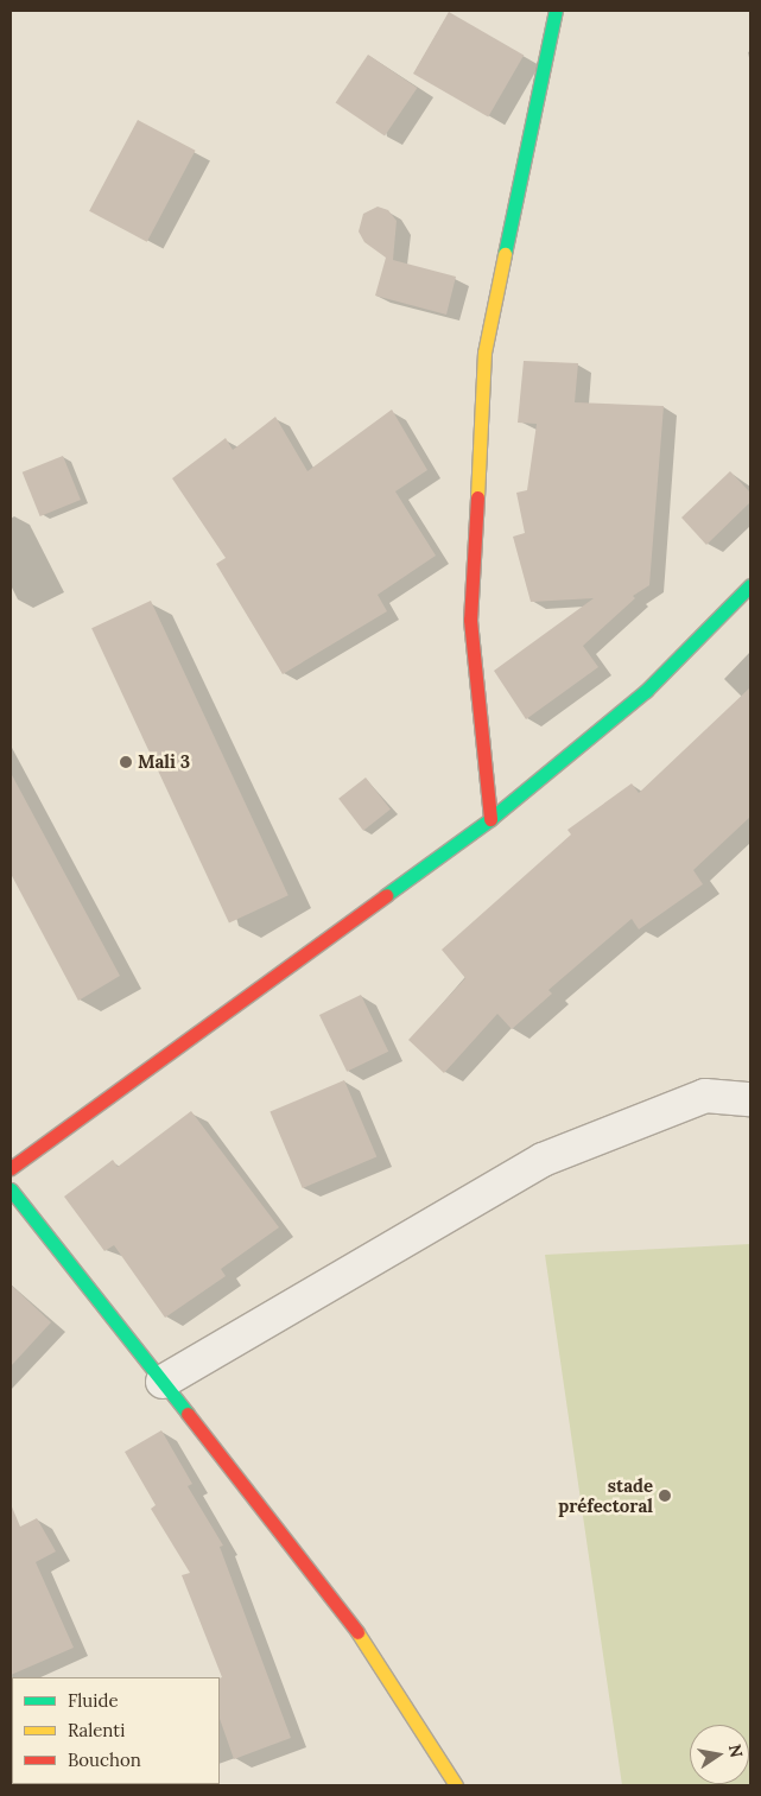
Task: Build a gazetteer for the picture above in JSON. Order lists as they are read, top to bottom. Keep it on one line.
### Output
{"places":["Mali 3","stade préfectoral"],"legend":["Fluide","Ralenti","Bouchon"],"north":"right"}
